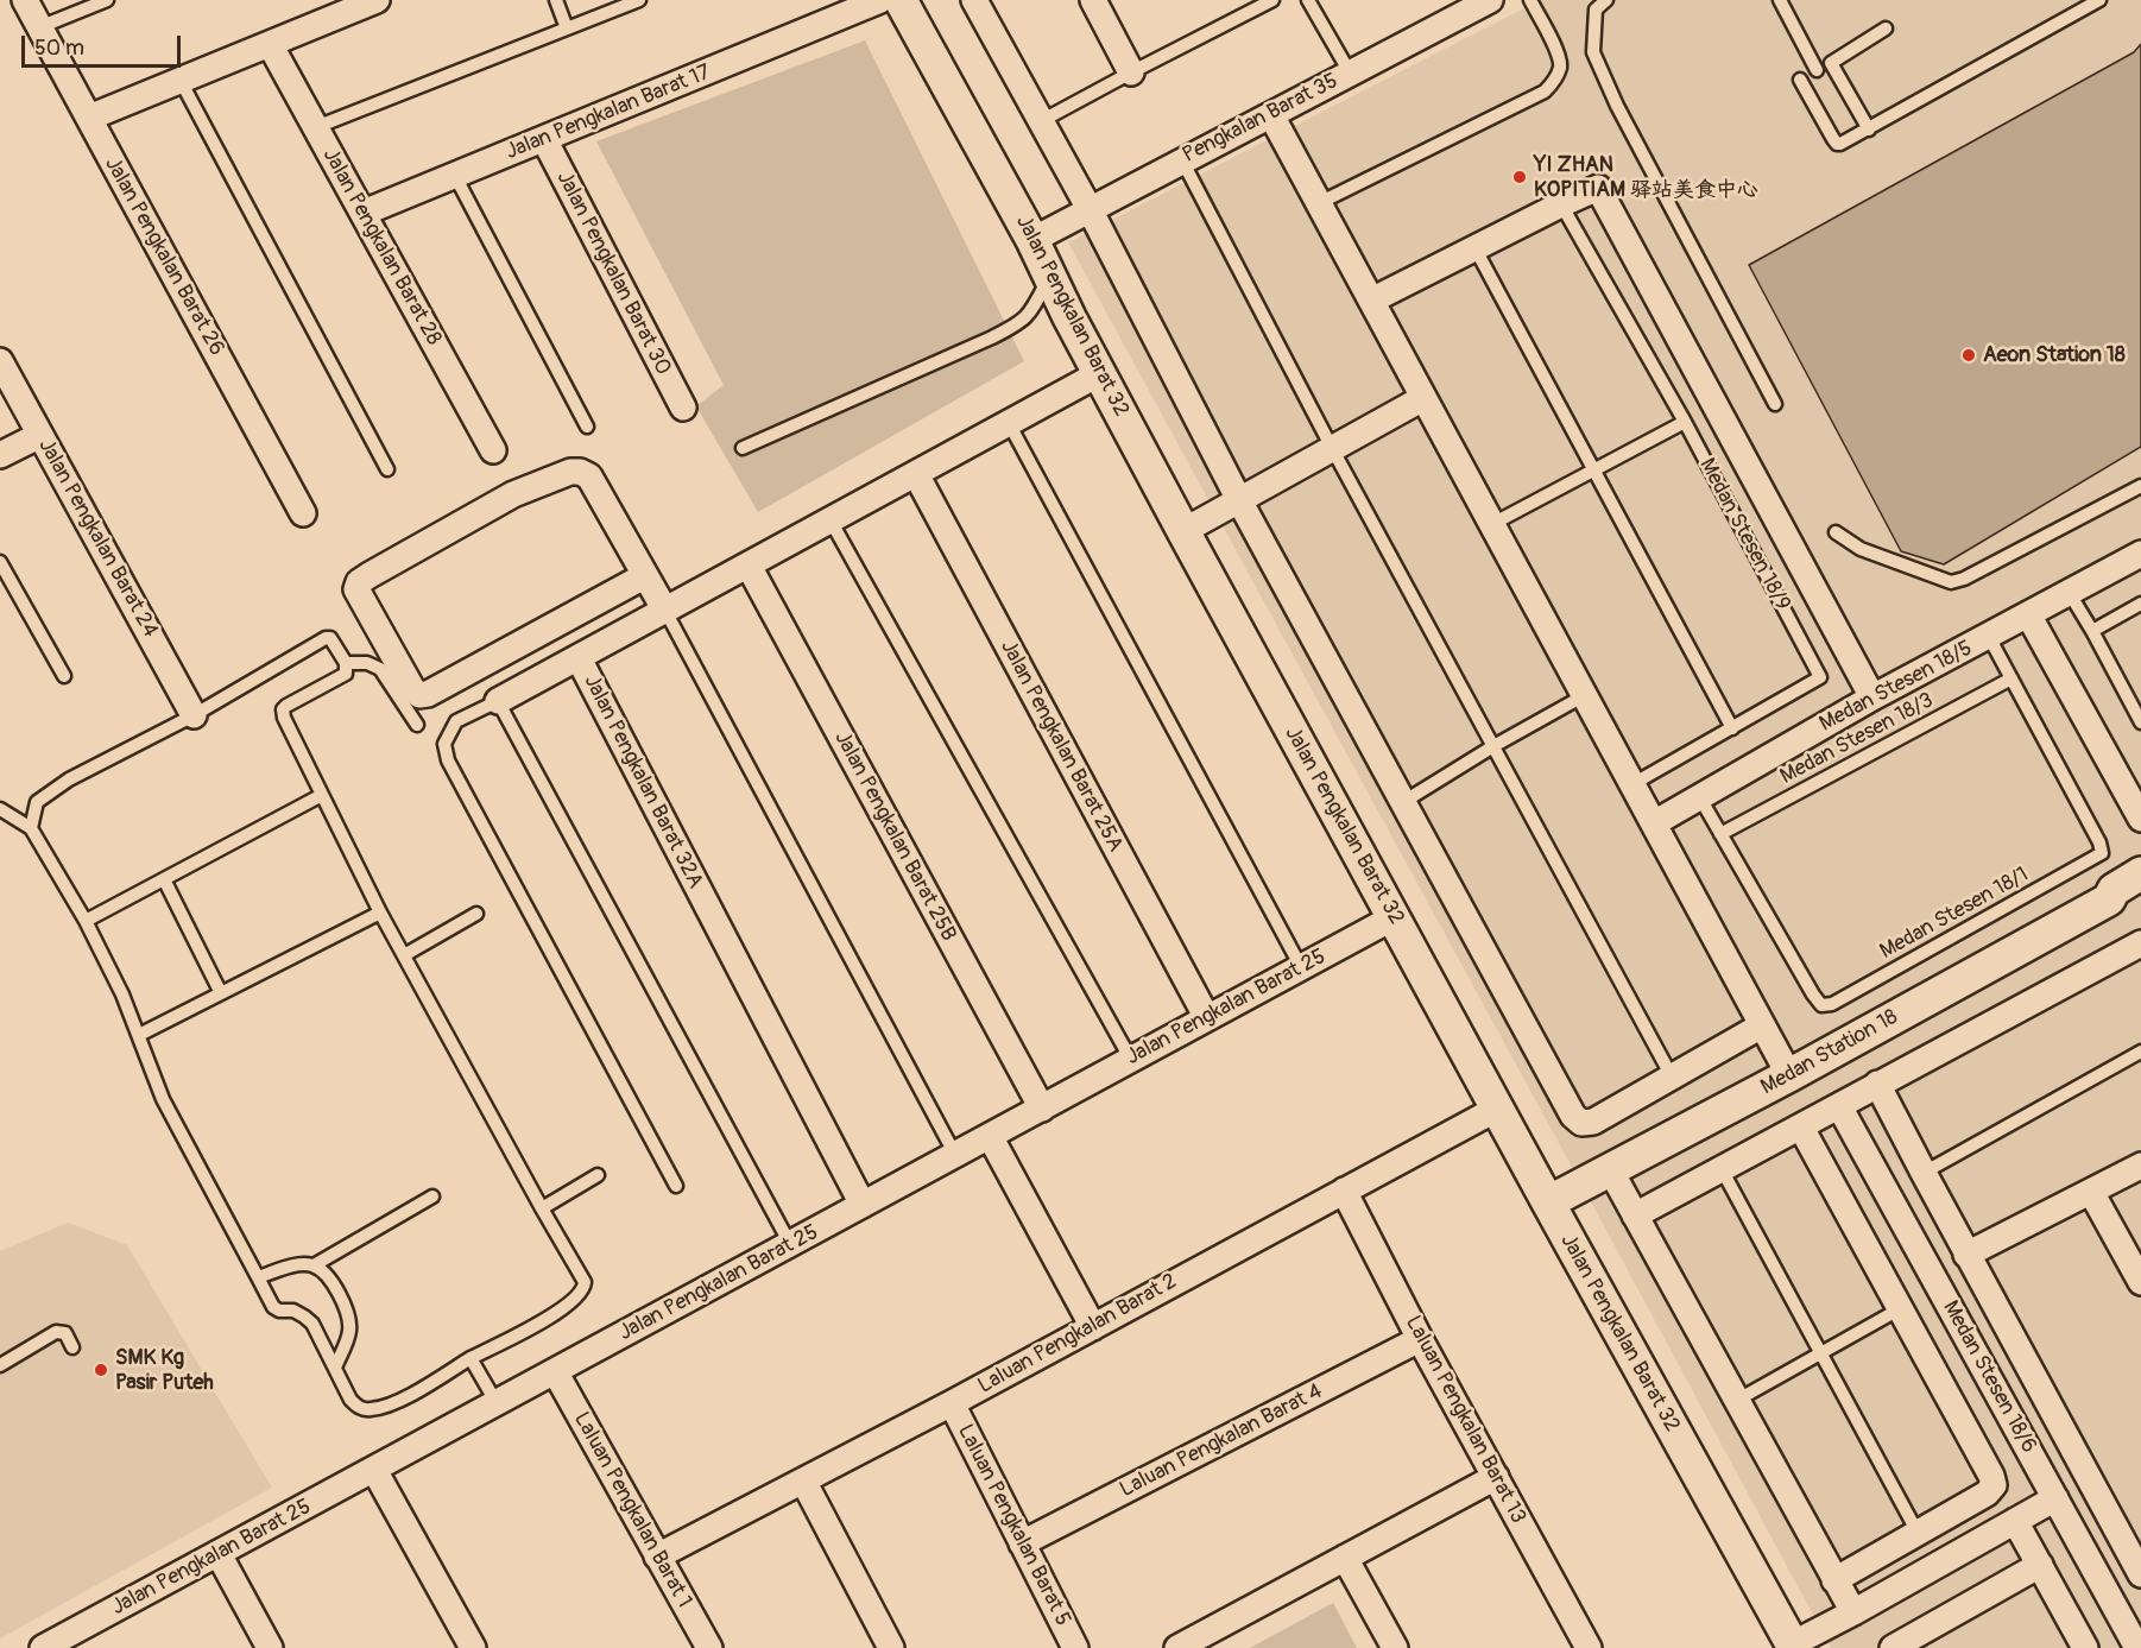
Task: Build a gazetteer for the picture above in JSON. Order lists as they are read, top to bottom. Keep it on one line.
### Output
{"streets":{"street":["Jalan Pengkalan Barat 17","Pengkalan Barat 35","Jalan Pengkalan Barat 28","Jalan Pengkalan Barat 26","Jalan Pengkalan Barat 30","Jalan Pengkalan Barat 32","Medan Stesen 18/9","Jalan Pengkalan Barat 24","Medan Stesen 18/5","Jalan Pengkalan Barat 25A","Jalan Pengkalan Barat 32A","Jalan Pengkalan Barat 25B","Jalan Pengkalan Barat 25","Medan Station 18","Laluan Pengkalan Barat 2","Medan Stesen 18/6","Laluan Pengkalan Barat 13","Laluan Pengkalan Barat 4","Laluan Pengkalan Barat 1","Laluan Pengkalan Barat 5"],"lane":["Medan Stesen 18/3","Medan Stesen 18/1"]},"crossings":[["Jalan Pengkalan Barat 17","Jalan Pengkalan Barat 28"],["Jalan Pengkalan Barat 17","Jalan Pengkalan Barat 30"],["Pengkalan Barat 35","Jalan Pengkalan Barat 32"],["Jalan Pengkalan Barat 32","Jalan Pengkalan Barat 32A"],["Jalan Pengkalan Barat 32","Jalan Pengkalan Barat 25"],["Jalan Pengkalan Barat 32","Medan Station 18"],["Jalan Pengkalan Barat 32","Laluan Pengkalan Barat 2"],["Medan Stesen 18/9","Medan Stesen 18/5"],["Medan Stesen 18/5","Medan Stesen 18/1"],["Medan Stesen 18/3","Medan Stesen 18/1"],["Jalan Pengkalan Barat 25A","Jalan Pengkalan Barat 32A"],["Jalan Pengkalan Barat 25A","Jalan Pengkalan Barat 25"],["Jalan Pengkalan Barat 32A","Jalan Pengkalan Barat 25B"],["Jalan Pengkalan Barat 32A","Jalan Pengkalan Barat 25"],["Jalan Pengkalan Barat 25B","Jalan Pengkalan Barat 25"],["Jalan Pengkalan Barat 25","Laluan Pengkalan Barat 1"],["Laluan Pengkalan Barat 2","Laluan Pengkalan Barat 13"],["Laluan Pengkalan Barat 2","Laluan Pengkalan Barat 1"],["Laluan Pengkalan Barat 2","Laluan Pengkalan Barat 5"],["Laluan Pengkalan Barat 13","Laluan Pengkalan Barat 4"],["Laluan Pengkalan Barat 4","Laluan Pengkalan Barat 5"]],"places":["YI ZHAN KOPITIAM 驿站美食中心","Aeon Station 18","SMK Kg Pasir Puteh"],"scale_bar":"50 m"}
